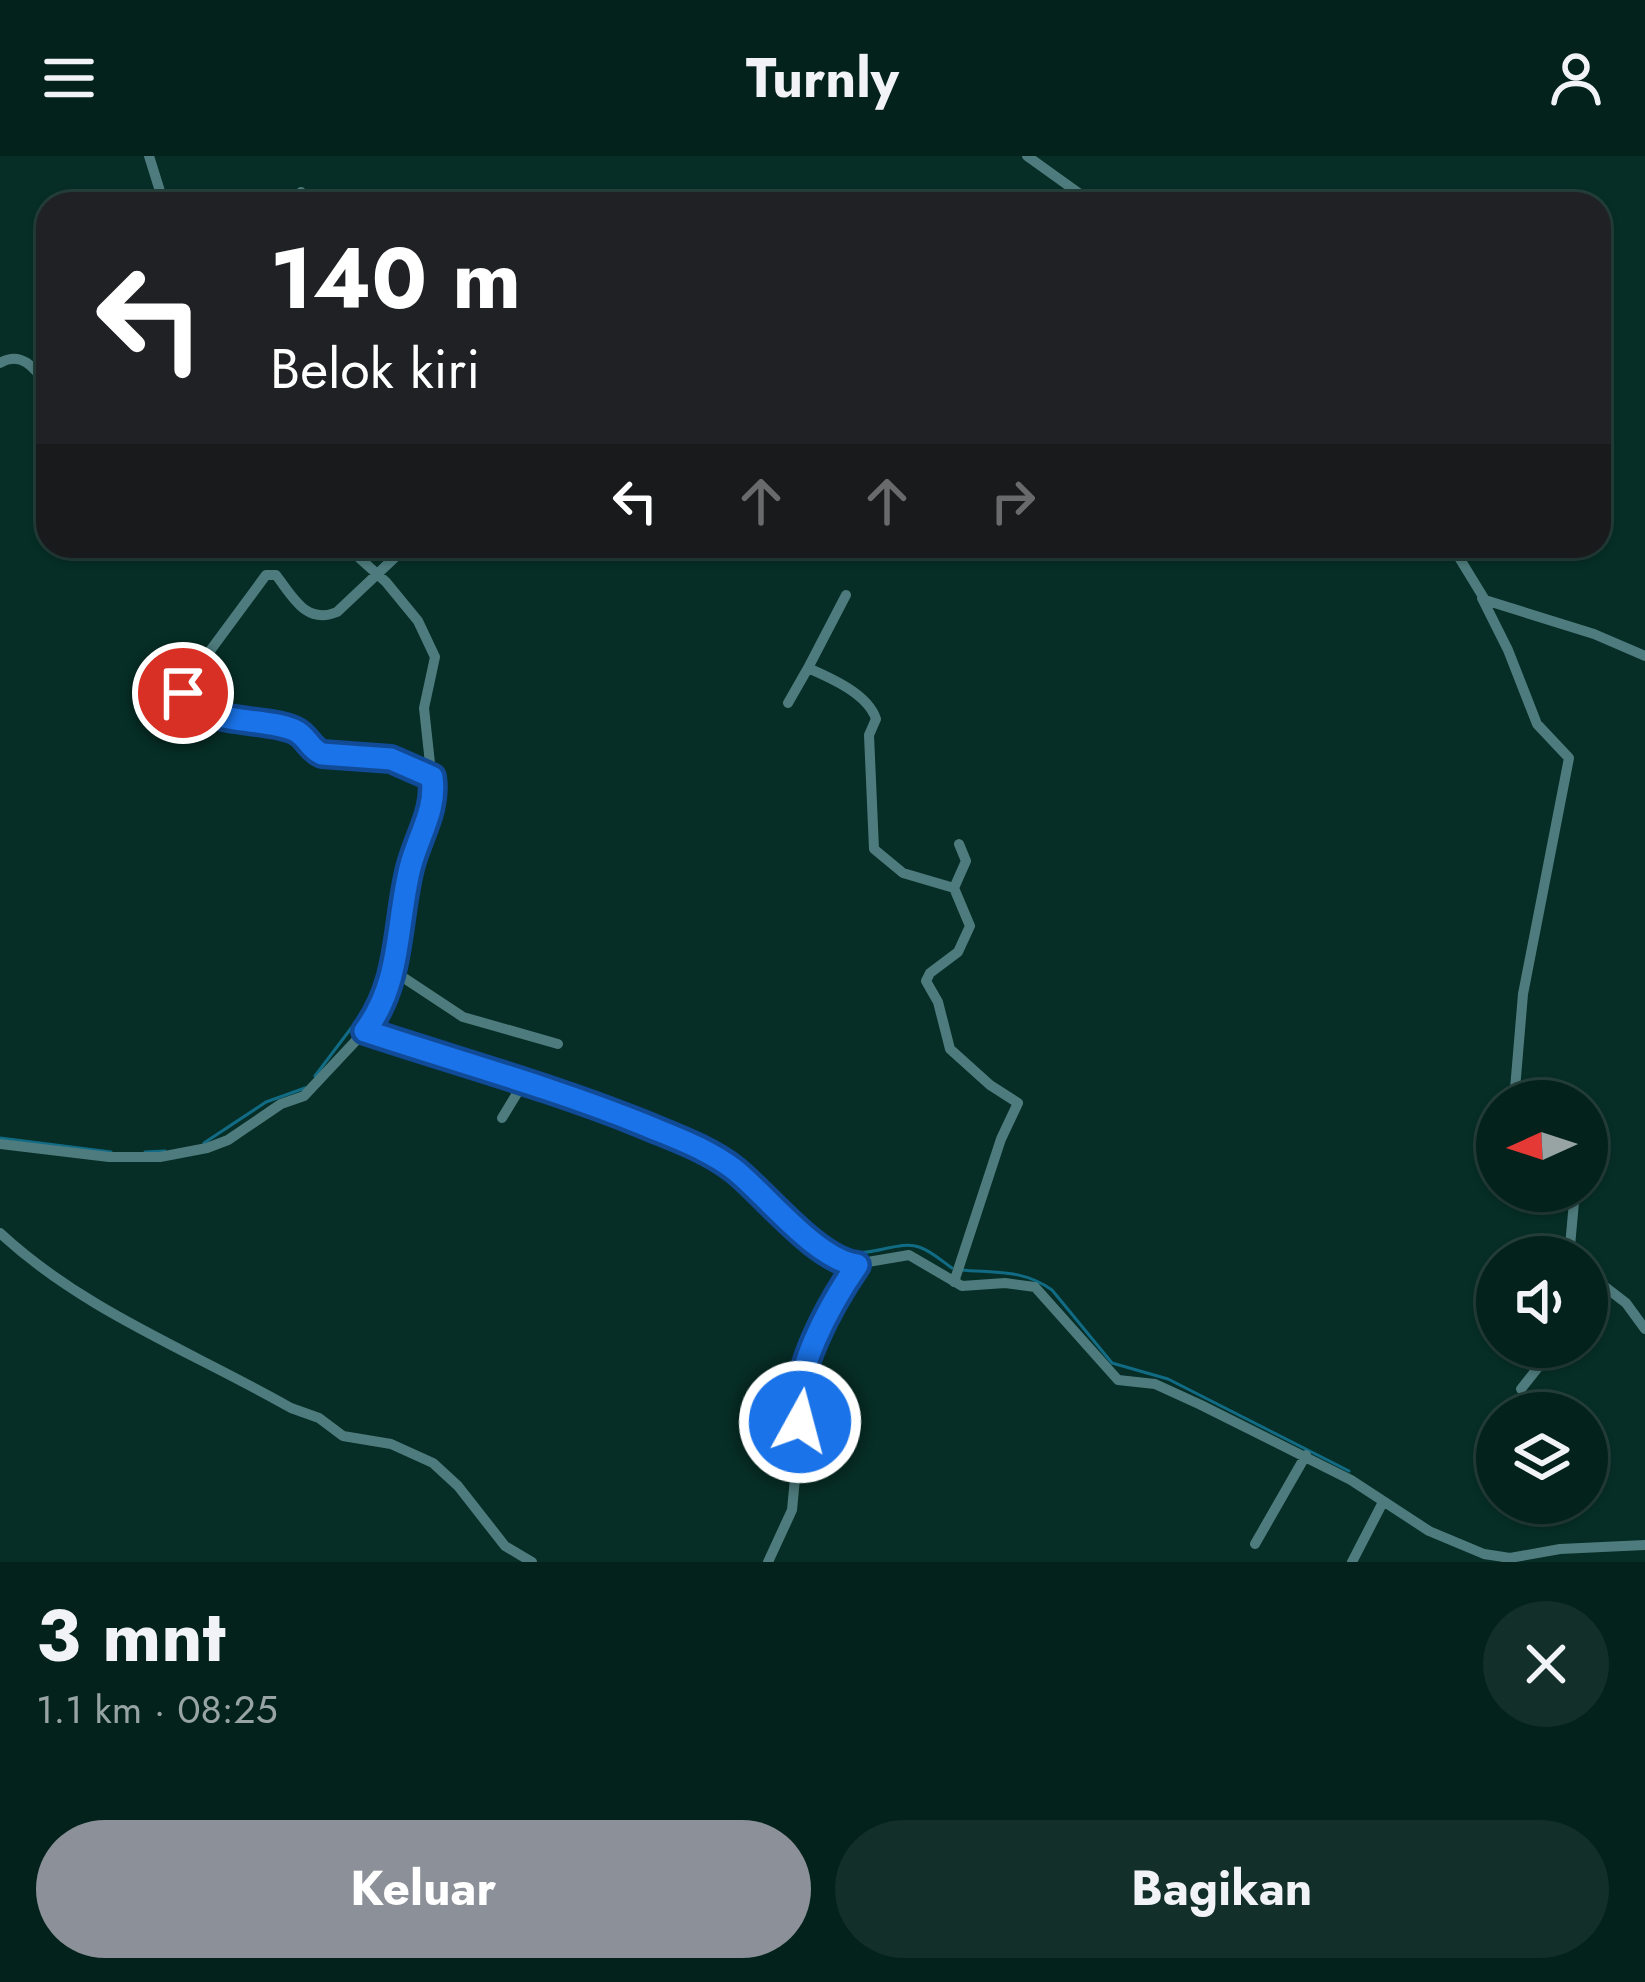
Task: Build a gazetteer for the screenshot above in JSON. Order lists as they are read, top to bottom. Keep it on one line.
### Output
{"north":"left","page":{"header":"Turnly","turn":["140 m","Belok kiri"],"heading":["3 mnt","1.1 km · 08:25"],"buttons":["Keluar","Bagikan"]}}
